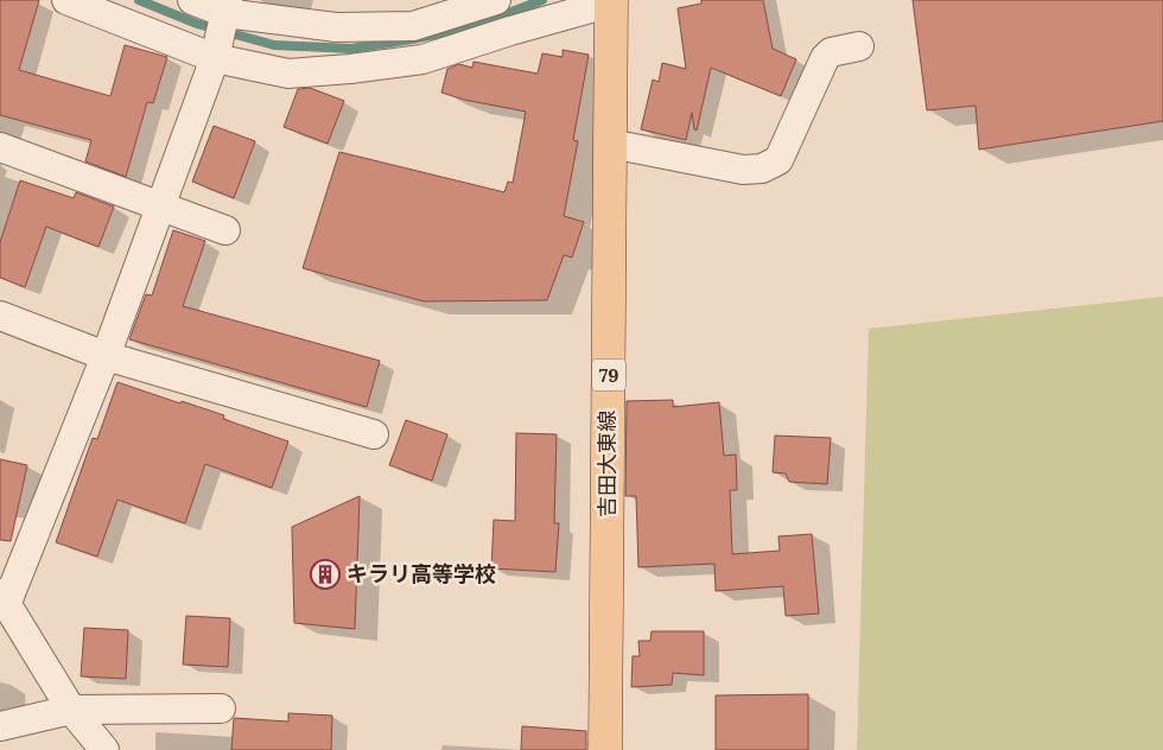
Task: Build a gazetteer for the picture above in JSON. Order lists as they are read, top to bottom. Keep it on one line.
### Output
{"streets":{"main road":["79","吉田大東線"]},"places":{"building":["キラリ高等学校"]}}
